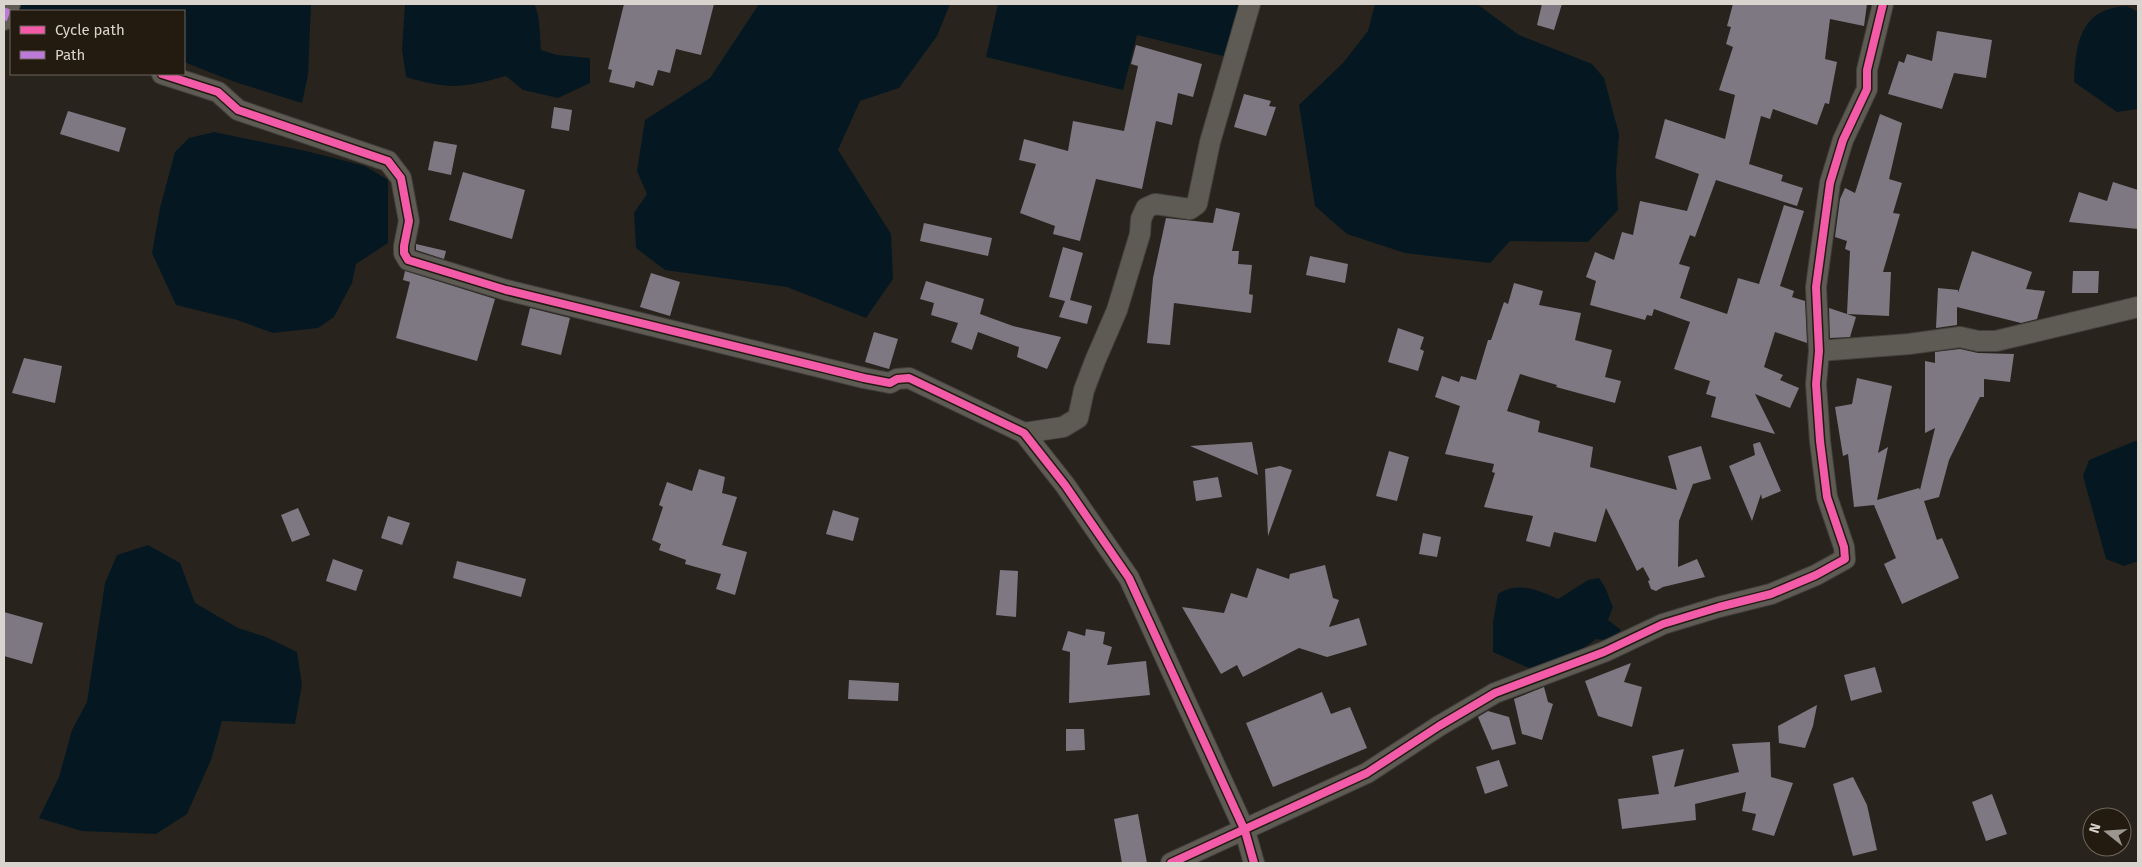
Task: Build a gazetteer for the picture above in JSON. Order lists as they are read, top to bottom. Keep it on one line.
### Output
{"legend":["Cycle path","Path"],"north":"left"}
